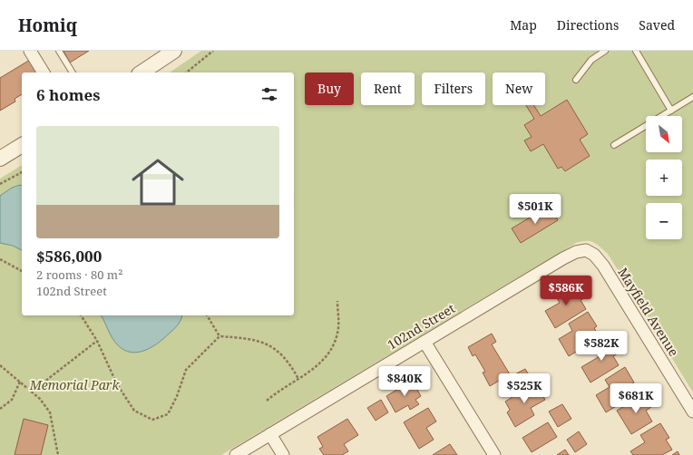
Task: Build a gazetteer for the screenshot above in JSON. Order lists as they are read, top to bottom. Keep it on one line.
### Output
{"streets":{"street":["Mayfield Avenue","102nd Street"]},"crossings":[["Mayfield Avenue","102nd Street"]],"parks":["Memorial Park"],"north":"bottom right","page":{"header":"Homiq","nav":["Map","Directions","Saved"],"chip":["Buy","Rent","Filters","New"],"heading":"6 homes","map_buttons":["+","−"],"list":[{"name":"$586,000","note":"2 rooms · 80 m² · 102nd Street"}],"price":["$501K","$586K","$582K","$840K","$525K","$681K"]}}
